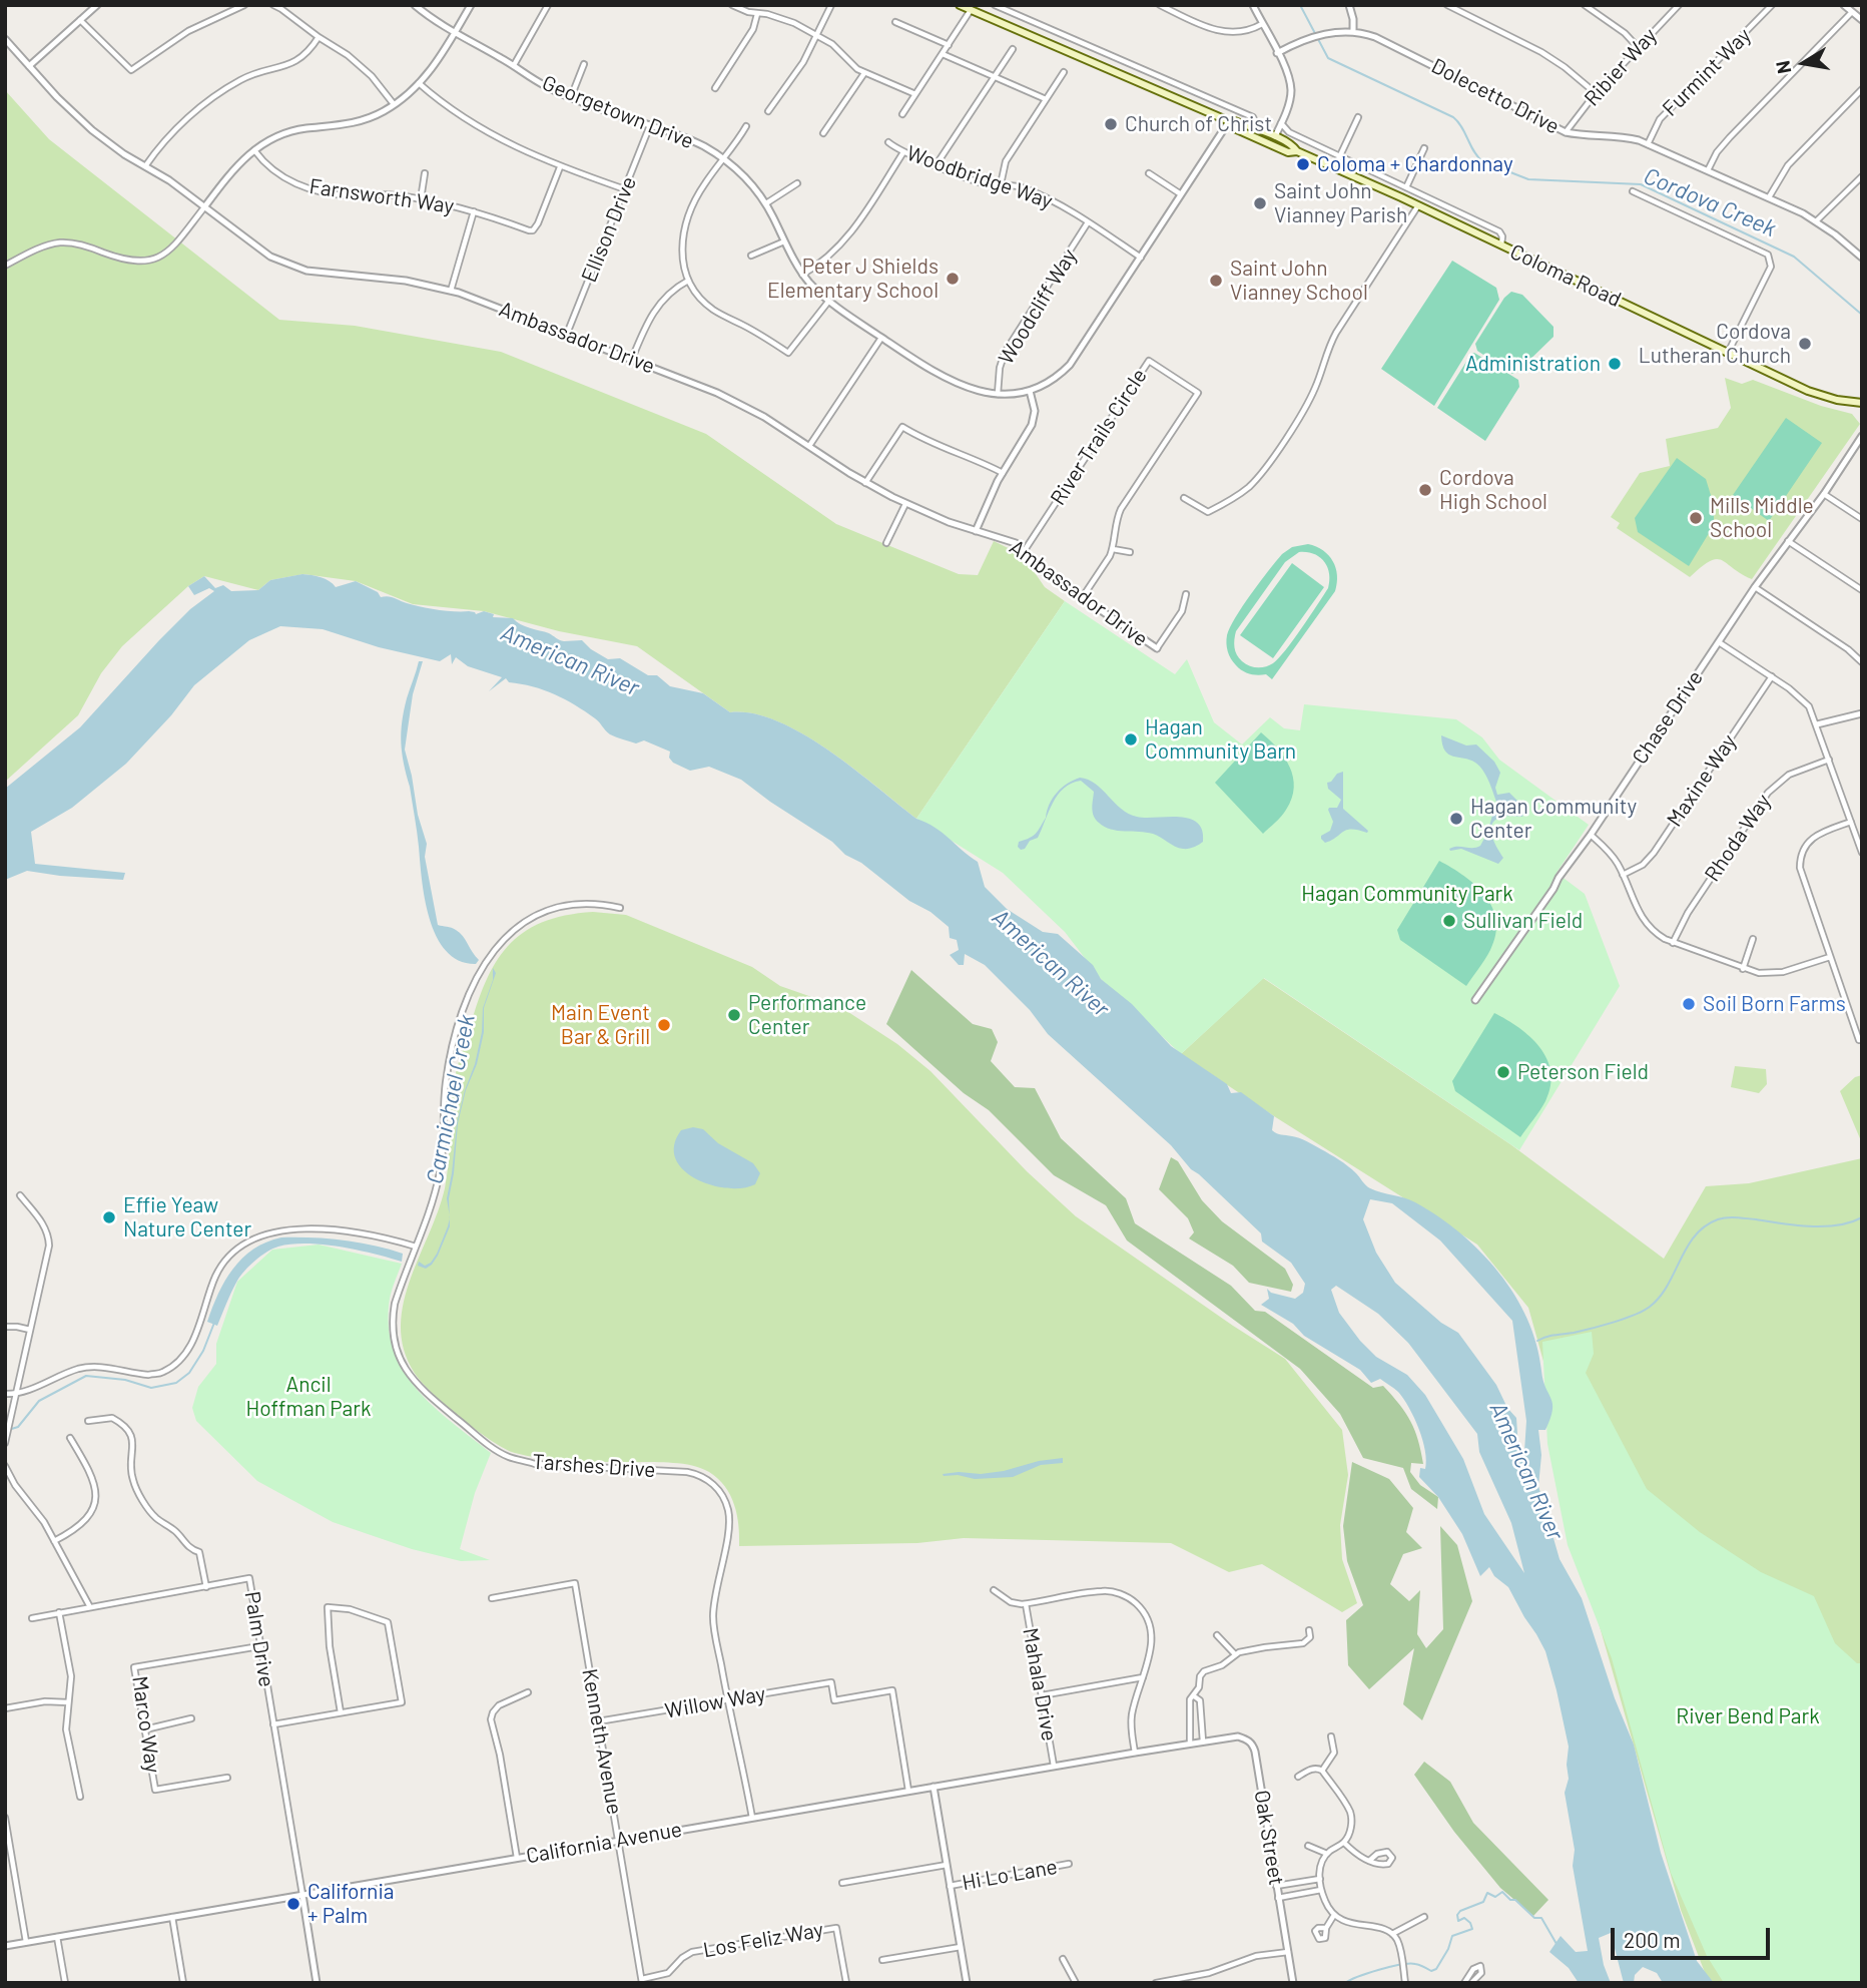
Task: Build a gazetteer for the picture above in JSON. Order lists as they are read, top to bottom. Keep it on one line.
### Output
{"streets":{"main road":["Coloma Road"],"street":["Ribier Way","Furmint Way","Dolecetto Drive","Georgetown Drive","Woodbridge Way","Farnsworth Way","Ellison Drive","Woodcliff Way","Ambassador Drive","River Trails Circle","Chase Drive","Maxine Way","Rhoda Way","Tarshes Drive","Palm Drive","Mahala Drive","Willow Way","Marco Way","Kenneth Avenue","Oak Street","California Avenue","Hi Lo Lane","Los Feliz Way"]},"crossings":[["Ribier Way","Dolecetto Drive"],["Furmint Way","Dolecetto Drive"],["Georgetown Drive","Woodbridge Way"],["Georgetown Drive","Ellison Drive"],["Georgetown Drive","Coloma Road"],["Georgetown Drive","Woodcliff Way"],["Woodbridge Way","Woodcliff Way"],["Ellison Drive","Ambassador Drive"],["Ambassador Drive","River Trails Circle"],["Tarshes Drive","Willow Way"],["Tarshes Drive","California Avenue"],["Palm Drive","Marco Way"],["Palm Drive","California Avenue"],["Mahala Drive","California Avenue"],["Willow Way","Kenneth Avenue"],["Willow Way","California Avenue"],["Kenneth Avenue","California Avenue"],["Kenneth Avenue","Los Feliz Way"],["Oak Street","California Avenue"]],"water":["Cordova Creek","American River","Carmichael Creek"],"parks":["Hagan Community Park","Ancil Hoffman Park","River Bend Park"],"places":["Church of Christ","Coloma + Chardonnay","Saint John Vianney Parish","Peter J Shields Elementary School","Saint John Vianney School","Cordova Lutheran Church","Administration","Cordova High School","Mills Middle School","Hagan Community Barn","Hagan Community Center","Sullivan Field","Soil Born Farms","Performance Center","Main Event Bar & Grill","Peterson Field","Effie Yeaw Nature Center","California + Palm"],"scale_bar":"200 m","north":"left"}
